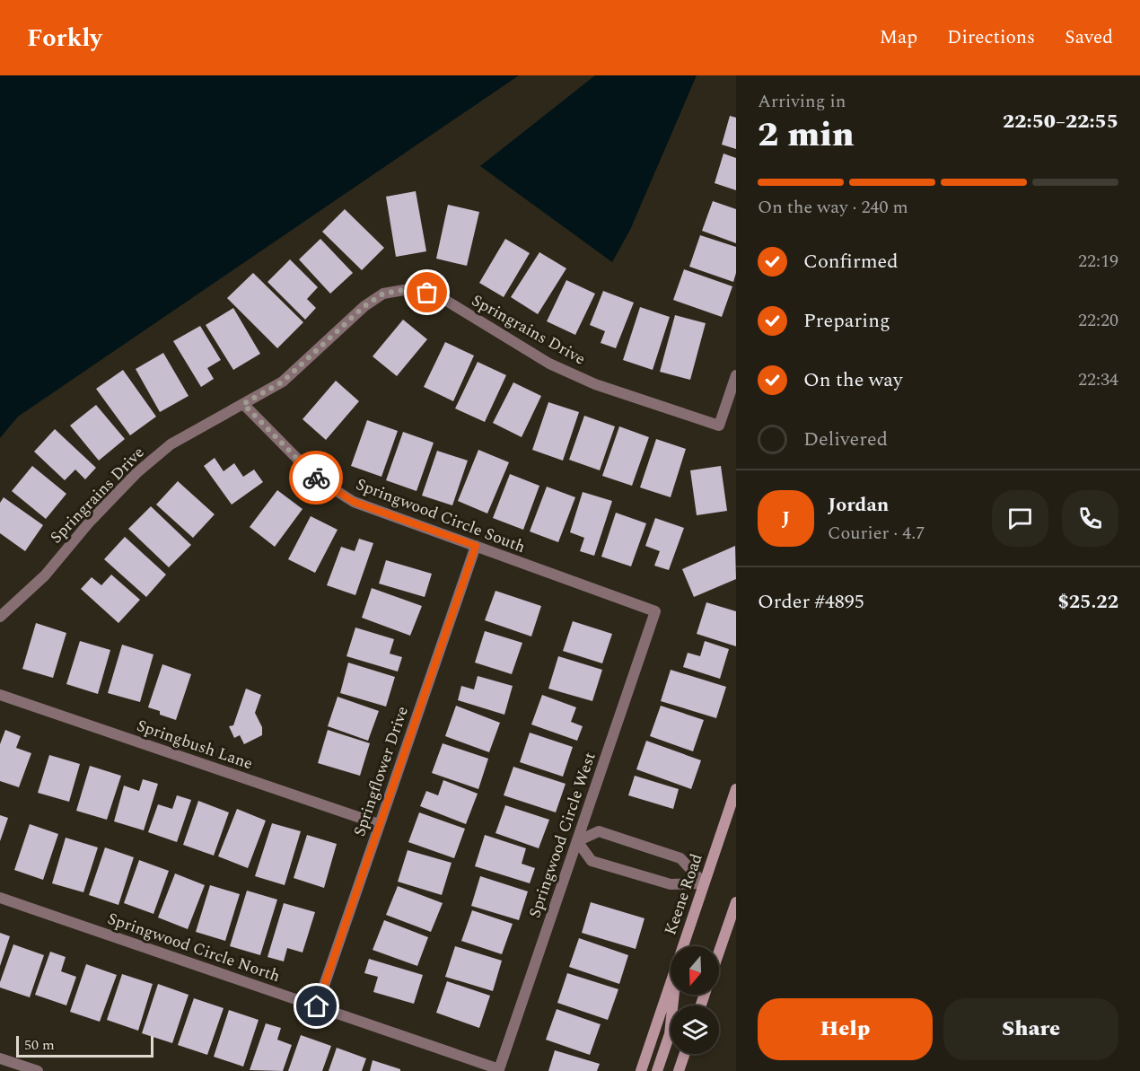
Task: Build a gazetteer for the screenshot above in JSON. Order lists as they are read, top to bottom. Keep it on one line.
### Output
{"streets":{"main road":["Keene Road"],"street":["Springrains Drive","Springwood Circle South","Springbush Lane","Springflower Drive","Springwood Circle West","Springwood Circle North"]},"crossings":[["Springrains Drive","Springwood Circle South"],["Springwood Circle South","Springflower Drive"],["Springwood Circle South","Springwood Circle West"],["Springbush Lane","Springflower Drive"],["Springflower Drive","Springwood Circle North"],["Springwood Circle West","Springwood Circle North"]],"scale_bar":"50 m","north":"bottom","page":{"header":"Forkly","nav":["Map","Directions","Saved"],"heading":["2 min","Arriving in","22:50–22:55"],"panel":["Jordan","Courier · 4.7","Order #4895","$25.22"],"bar":"On the way · 240 m","list":[["Confirmed","22:19"],["Preparing","22:20"],["On the way","22:34"],"Delivered"],"round":"J","buttons":["Help","Share"],"scale":"50 m"}}
